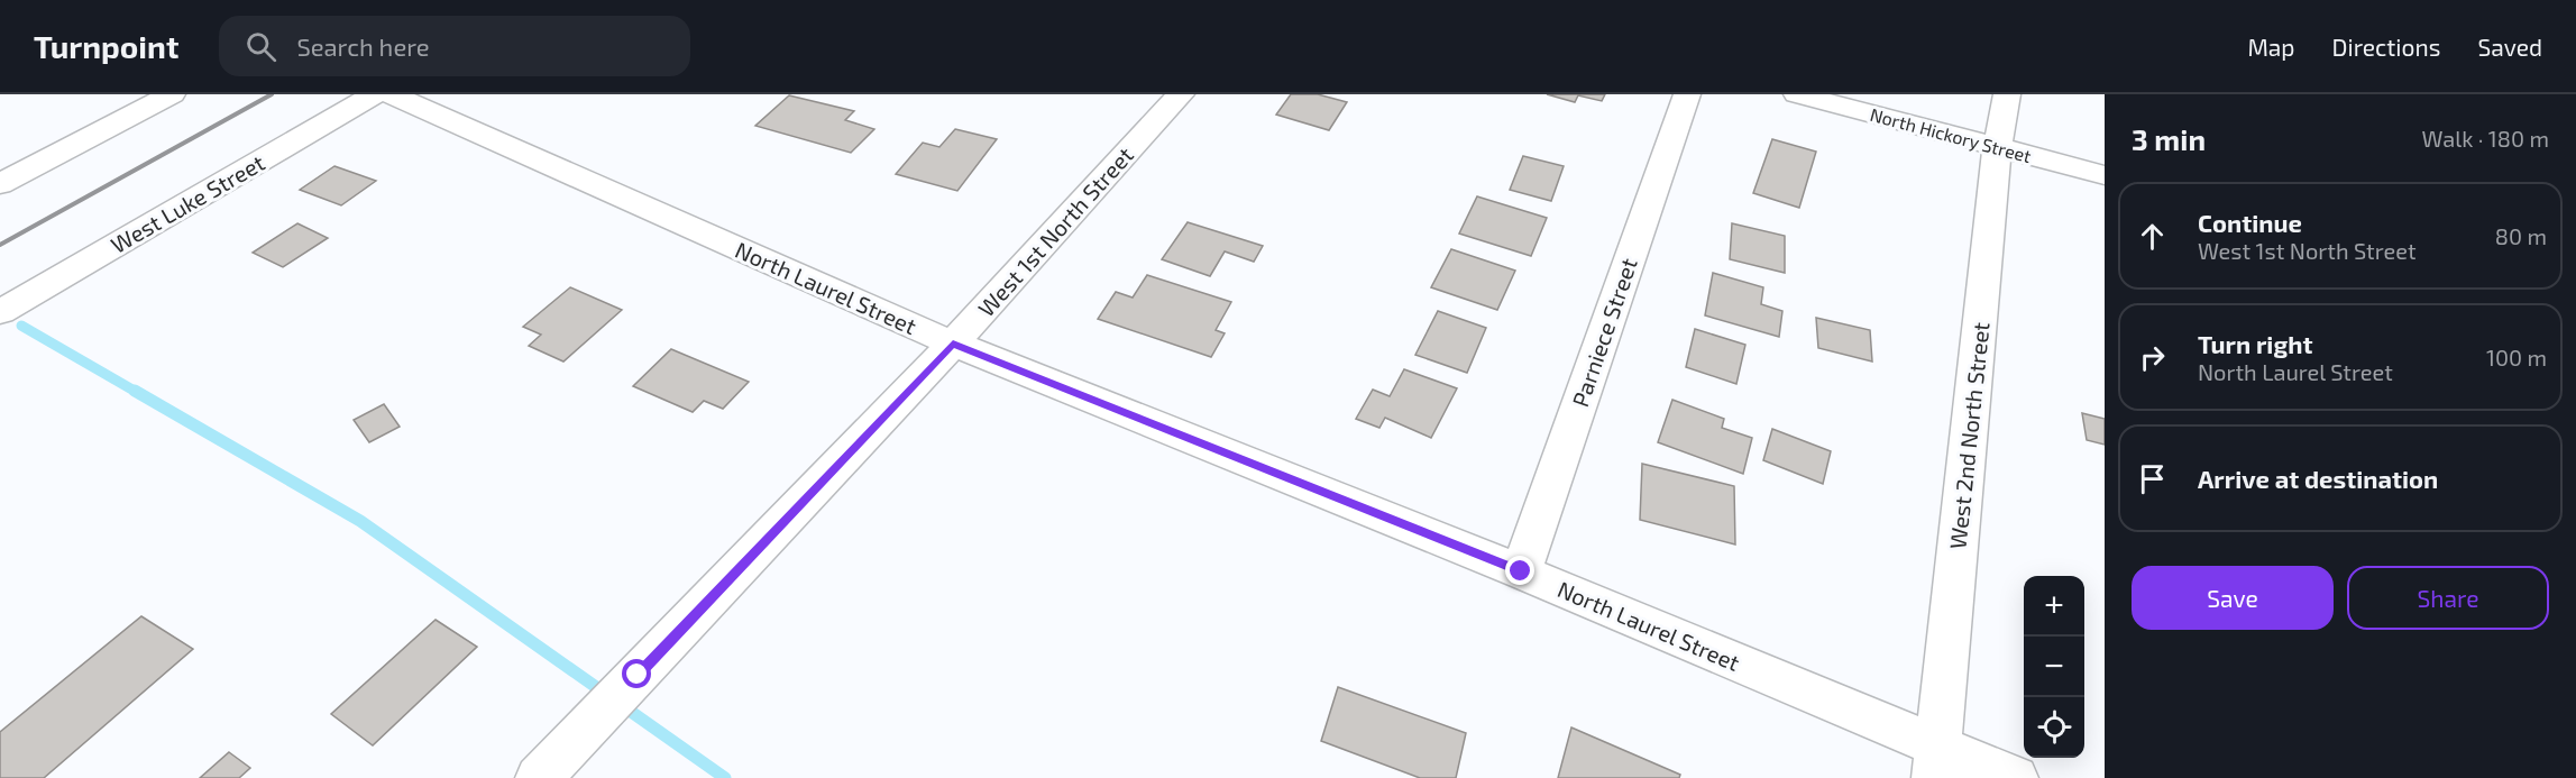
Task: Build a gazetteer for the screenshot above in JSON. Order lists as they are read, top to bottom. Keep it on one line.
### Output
{"streets":{"street":["North Hickory Street","West Luke Street","West 1st North Street","North Laurel Street","Parniece Street","West 2nd North Street"]},"crossings":[["North Hickory Street","West 2nd North Street"],["West 1st North Street","North Laurel Street"],["North Laurel Street","Parniece Street"],["North Laurel Street","West 2nd North Street"]],"page":{"header":"Turnpoint","search":"Search here","nav":["Map","Directions","Saved"],"heading":["3 min","Walk · 180 m"],"list":[["Continue","West 1st North Street","80 m"],["Turn right","North Laurel Street","100 m"],"Arrive at destination"],"buttons":["Save","Share"],"map_buttons":["+","−"]}}
